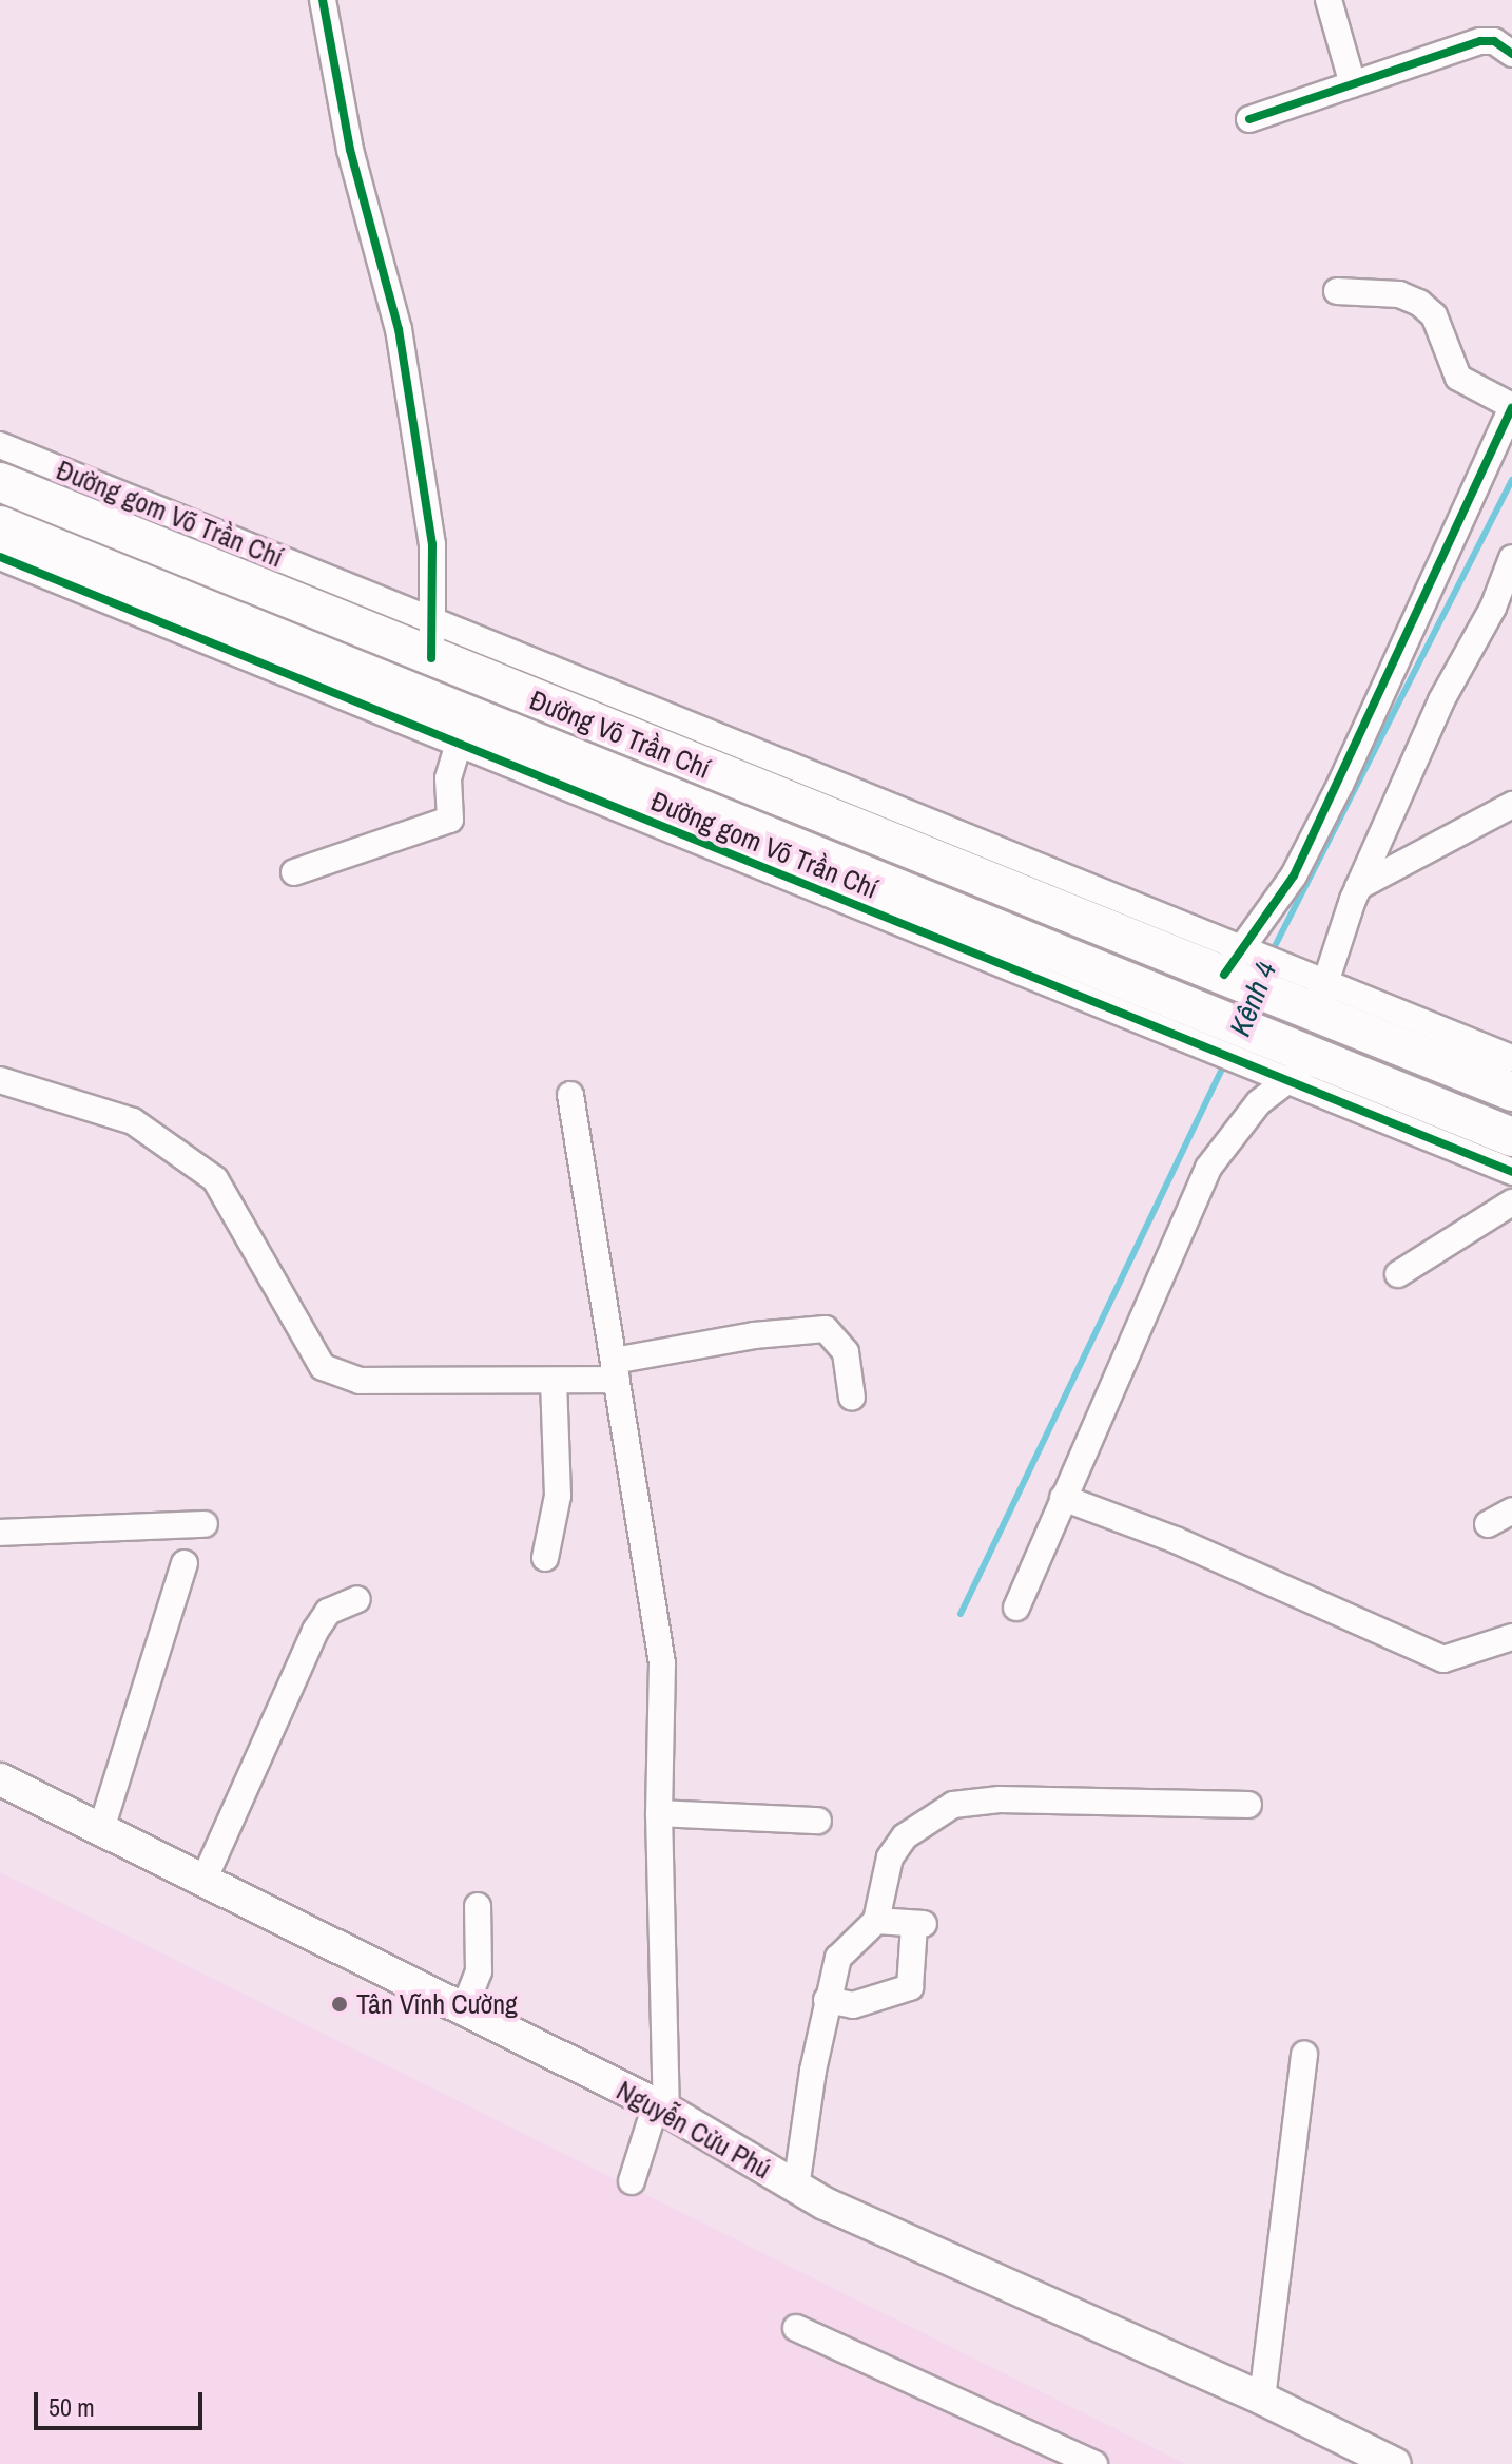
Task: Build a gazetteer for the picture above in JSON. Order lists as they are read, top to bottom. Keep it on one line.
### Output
{"streets":{"highway":["Đường Võ Trần Chí"],"main road":["Nguyễn Cửu Phú"],"street":["Đường gom Võ Trần Chí"]},"crossings":[["Đường gom Võ Trần Chí","Đường Võ Trần Chí"]],"water":["Kênh 4"],"places":["Tân Vĩnh Cường"],"scale_bar":"50 m"}
